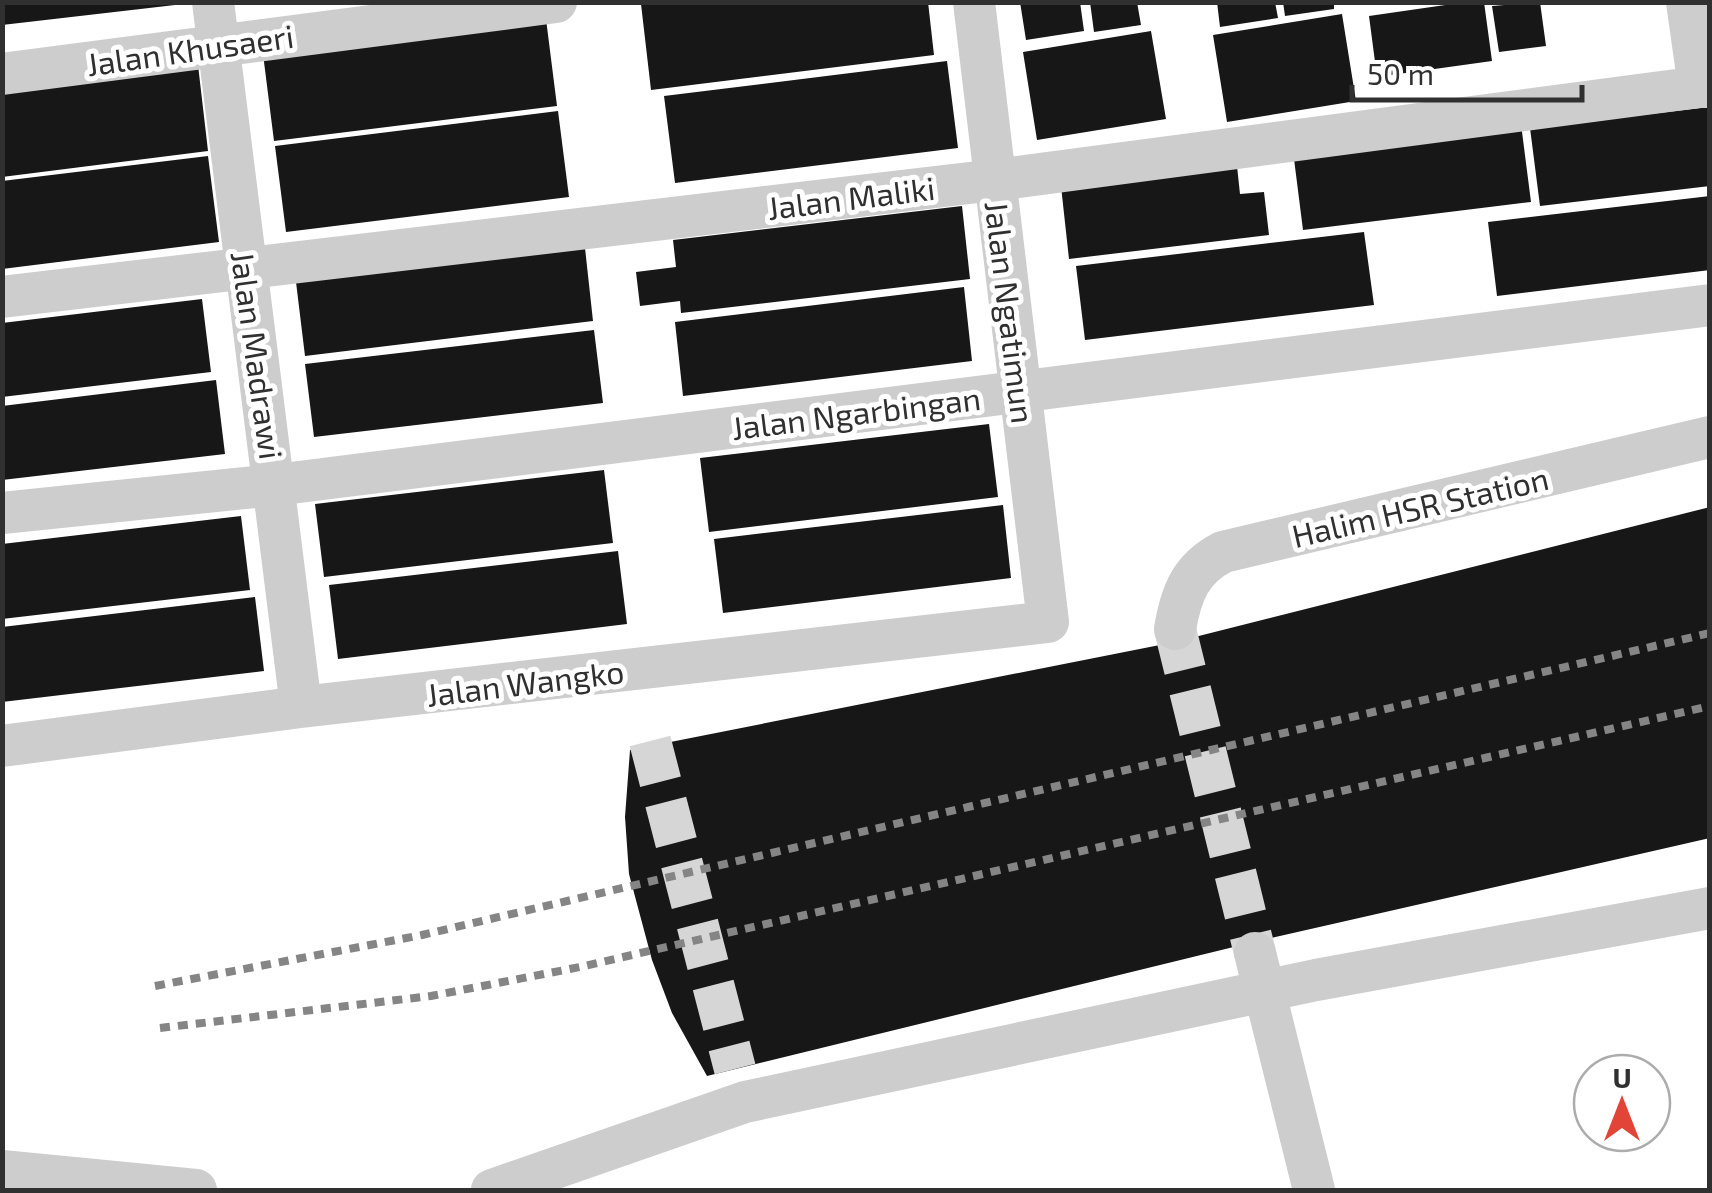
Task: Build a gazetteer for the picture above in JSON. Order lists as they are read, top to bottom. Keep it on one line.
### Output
{"streets":{"street":["Jalan Khusaeri","Jalan Maliki","Jalan Ngatimun","Jalan Madrawi","Jalan Ngarbingan","Halim HSR Station","Jalan Wangko"]},"crossings":[["Jalan Khusaeri","Jalan Madrawi"],["Jalan Maliki","Jalan Ngatimun"],["Jalan Maliki","Jalan Madrawi"],["Jalan Ngatimun","Jalan Ngarbingan"],["Jalan Ngatimun","Jalan Wangko"],["Jalan Madrawi","Jalan Ngarbingan"],["Jalan Madrawi","Jalan Wangko"]],"scale_bar":"50 m","north":"top"}
